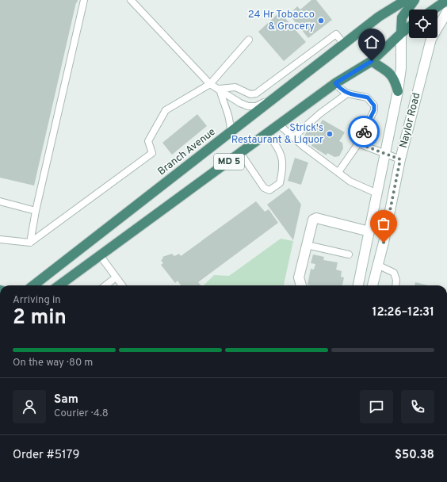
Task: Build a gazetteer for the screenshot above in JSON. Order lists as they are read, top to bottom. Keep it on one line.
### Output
{"streets":{"highway":["Branch Avenue","MD 5"],"main road":["Naylor Road"]},"crossings":[["Naylor Road","MD 5"]],"places":["24 Hr Tobacco & Grocery","Strick's Restaurant & Liquor"],"page":{"heading":["2 min","Arriving in","12:26–12:31"],"panel":["Sam","Courier · 4.8","Order #5179","$50.38"],"bar":"On the way · 80 m"}}
